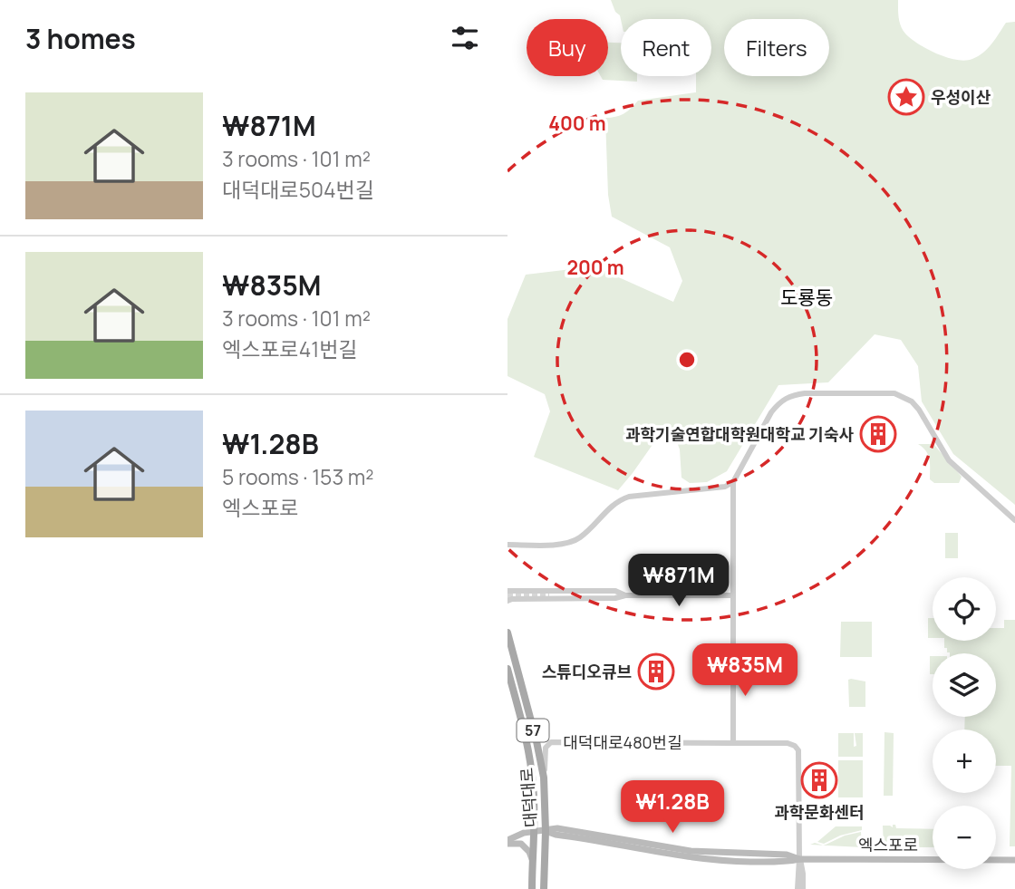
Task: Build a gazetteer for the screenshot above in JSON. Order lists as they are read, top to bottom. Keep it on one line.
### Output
{"streets":{"main road":["57","대덕대로","엑스포로"],"street":["대덕대로480번길"]},"crossings":[["대덕대로480번길","대덕대로"],["대덕대로480번길","엑스포로"],["대덕대로","엑스포로"]],"districts":["도룡동"],"places":{"place":["우성이산"],"building":["과학기술연합대학원대학교 기숙사","스튜디오큐브","과학문화센터"]},"page":{"heading":"3 homes","chip":["Buy","Rent","Filters"],"list":[{"name":"₩871M","note":"3 rooms · 101 m² · 대덕대로504번길"},{"name":"₩835M","note":"3 rooms · 101 m² · 엑스포로41번길"},{"name":"₩1.28B","note":"5 rooms · 153 m² · 엑스포로"}],"price":["₩871M","₩835M","₩1.28B"],"map_buttons":["+","−"]},"rings":["400 m","200 m"]}
